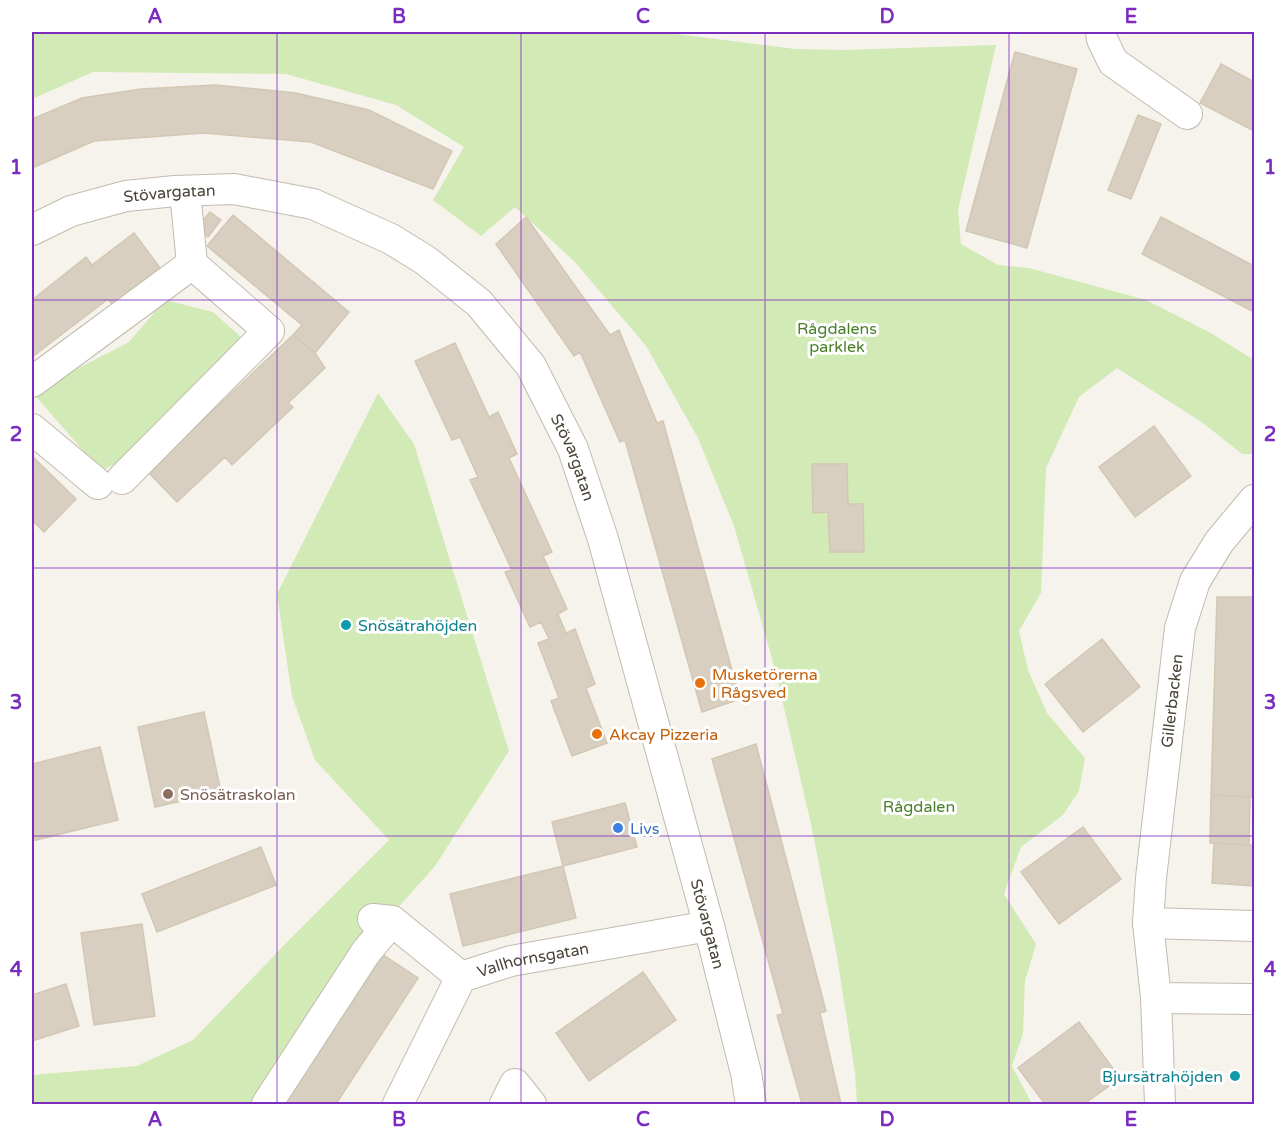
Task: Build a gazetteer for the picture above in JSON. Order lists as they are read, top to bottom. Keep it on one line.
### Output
{"streets":{"street":["Stövargatan","Gillerbacken","Vallhornsgatan"]},"crossings":[["Stövargatan","Vallhornsgatan"]],"parks":["Rågdalens parklek","Rågdalen"],"places":["Snösätrahöjden","Musketörerna I Rågsved","Akcay Pizzeria","Snösätraskolan","Livs","Bjursätrahöjden"],"grid":{"columns":["A","B","C","D","E"],"rows":["1","2","3","4"]}}
